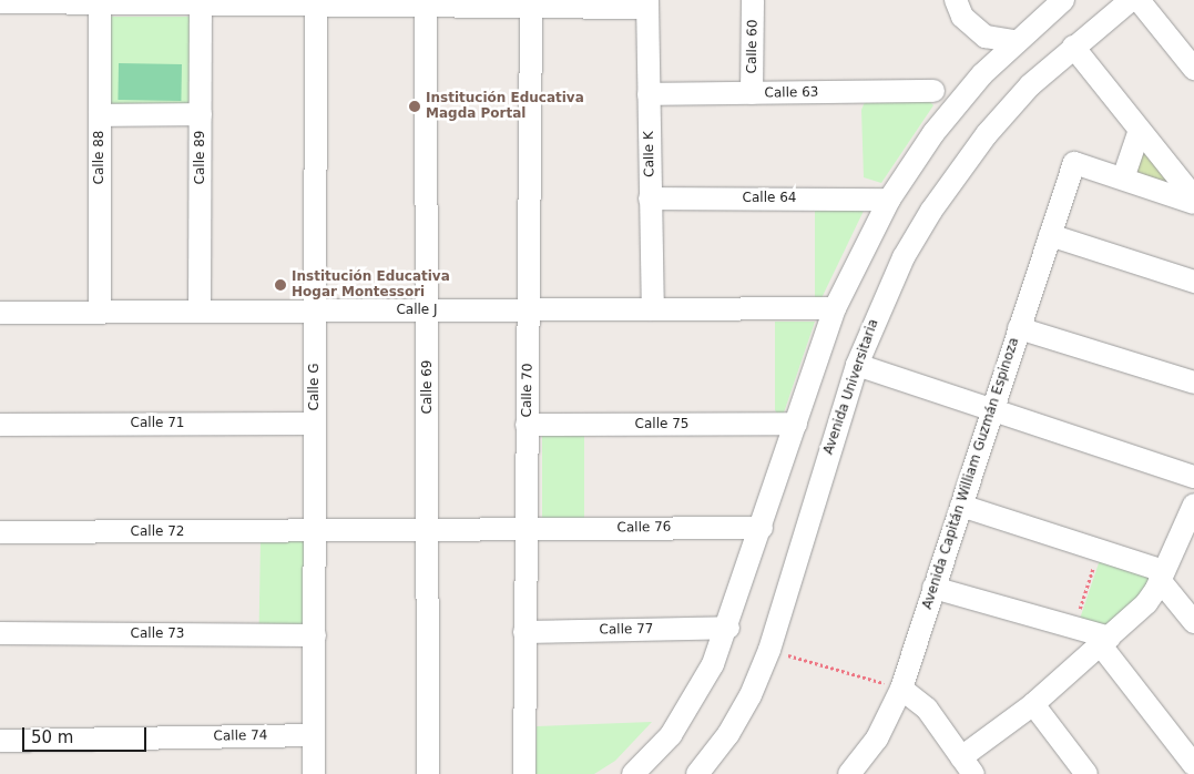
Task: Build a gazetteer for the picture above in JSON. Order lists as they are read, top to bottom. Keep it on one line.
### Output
{"streets":{"street":["Calle 60","Calle 63","Calle K","Calle 88","Calle 89","Calle 64","Calle J","Calle G","Calle 69","Avenida Universitaria","Calle 70","Calle 71","Calle 75","Avenida Capitán William Guzmán Espinoza","Calle 76","Calle 72","Calle 77","Calle 73","Calle 74"]},"crossings":[["Calle 60","Calle 63"],["Calle 63","Calle K"],["Calle K","Calle 64"],["Calle K","Calle J"],["Calle 88","Calle J"],["Calle 89","Calle J"],["Calle J","Calle G"],["Calle J","Calle 69"],["Calle J","Calle 70"],["Calle G","Calle 71"],["Calle G","Calle 72"],["Calle G","Calle 73"],["Calle G","Calle 74"],["Calle 69","Calle 76"],["Calle 69","Calle 72"],["Calle 70","Calle 75"],["Calle 70","Calle 76"],["Calle 70","Calle 77"],["Calle 76","Calle 72"]],"places":["Institución Educativa Magda Portal","Institución Educativa Hogar Montessori"],"scale_bar":"50 m"}
